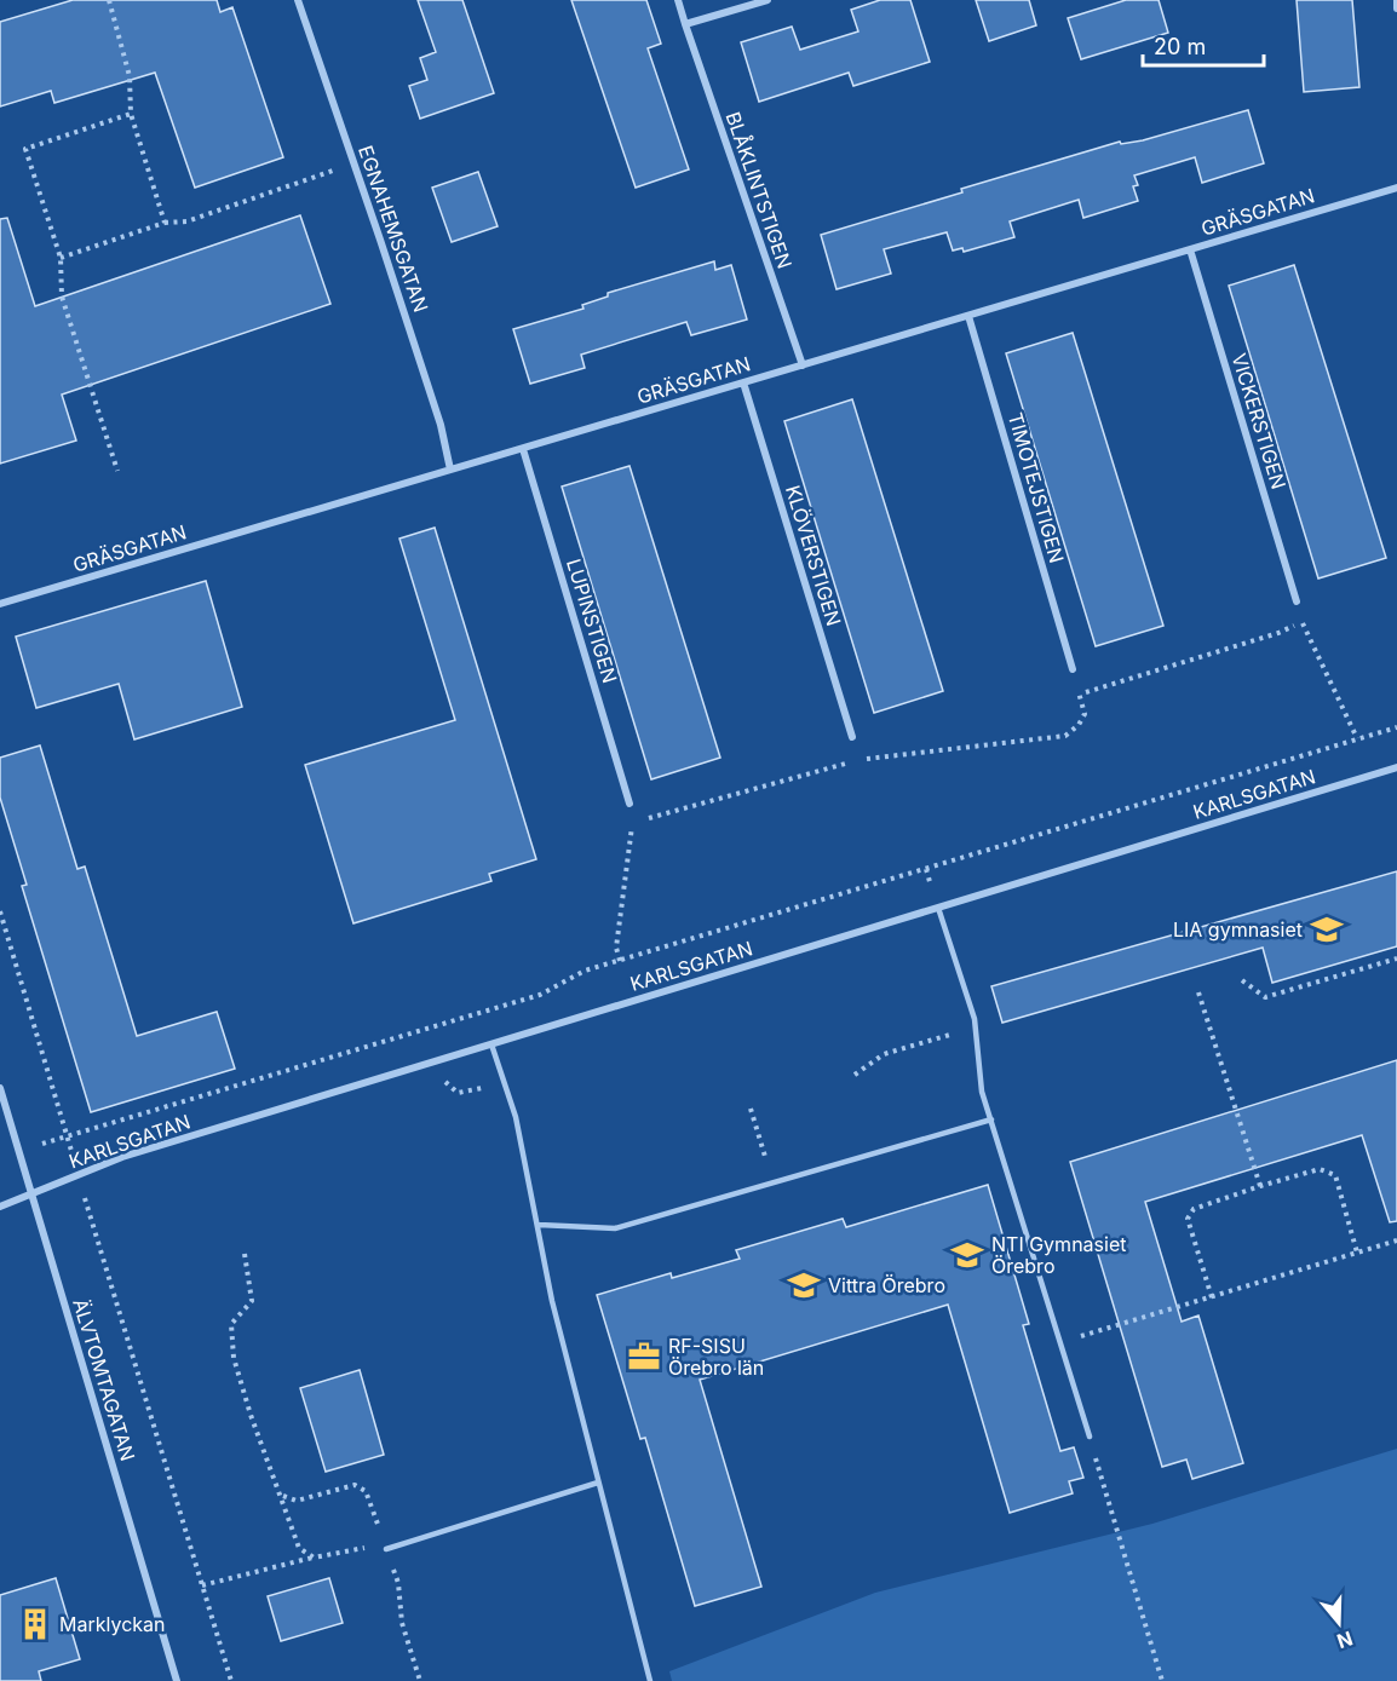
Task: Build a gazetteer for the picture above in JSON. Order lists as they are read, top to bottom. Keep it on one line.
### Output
{"streets":{"street":["BLÅKLINTSTIGEN","GRÄSGATAN","EGNAHEMSGATAN","VICKERSTIGEN","TIMOTEJSTIGEN","KLÖVERSTIGEN","LUPINSTIGEN","KARLSGATAN","ÄLVTOMTAGATAN"]},"crossings":[["BLÅKLINTSTIGEN","GRÄSGATAN"],["GRÄSGATAN","EGNAHEMSGATAN"],["GRÄSGATAN","VICKERSTIGEN"],["GRÄSGATAN","TIMOTEJSTIGEN"],["GRÄSGATAN","KLÖVERSTIGEN"],["GRÄSGATAN","LUPINSTIGEN"],["KARLSGATAN","ÄLVTOMTAGATAN"]],"places":{"school or university":["LIA gymnasiet","NTI Gymnasiet Örebro","Vittra Örebro"],"office":["RF-SISU Örebro län"],"building":["Marklyckan"]},"scale_bar":"20 m","north":"bottom"}
